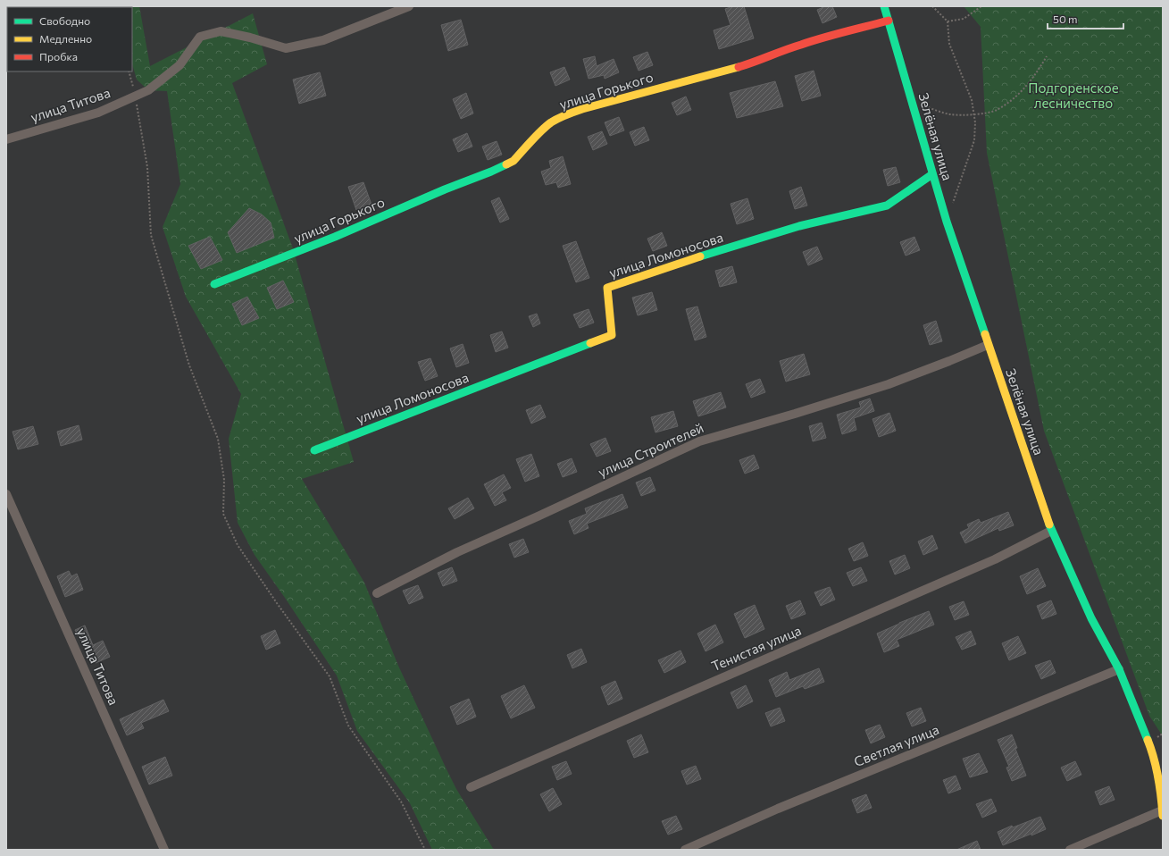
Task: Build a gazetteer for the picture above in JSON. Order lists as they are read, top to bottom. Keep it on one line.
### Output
{"streets":{"street":["улица Горького","улица Титова","Зелёная улица","улица Ломоносова","улица Строителей","Тенистая улица","Светлая улица"]},"crossings":[["улица Горького","Зелёная улица"],["Зелёная улица","улица Ломоносова"],["Зелёная улица","улица Строителей"],["Зелёная улица","Тенистая улица"],["Зелёная улица","Светлая улица"]],"parks":["Подгоренское лесничество"],"legend":["Свободно","Медленно","Пробка"],"scale_bar":"50 m"}
